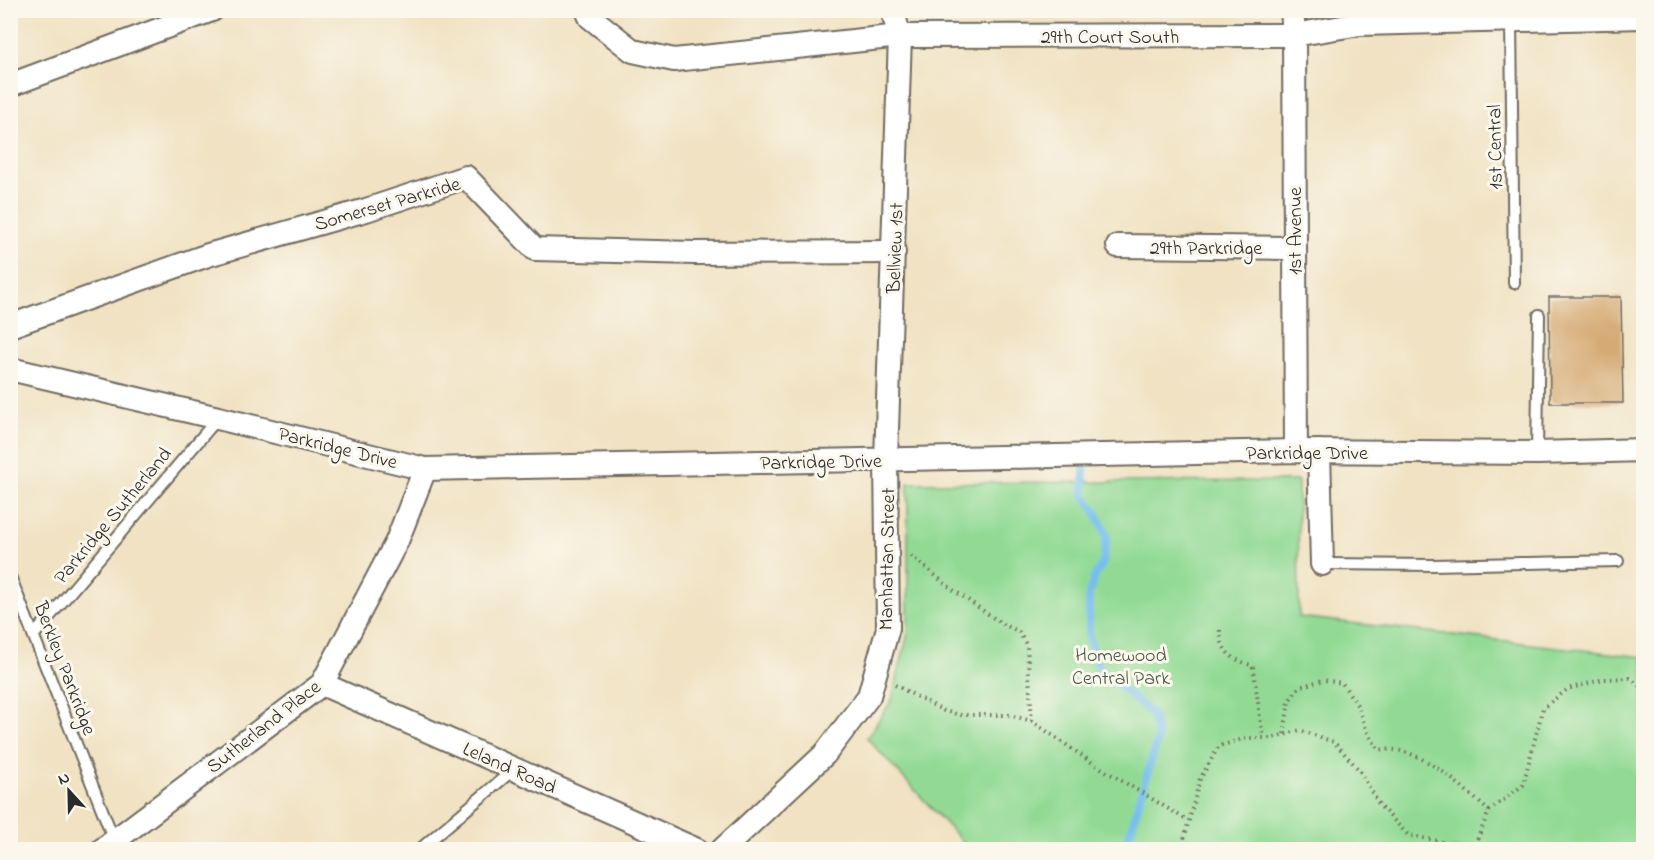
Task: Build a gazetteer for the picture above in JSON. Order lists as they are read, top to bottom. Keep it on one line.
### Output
{"streets":{"street":["29th Court South","Somerset Parkride","1st Avenue","29th Parkridge","Bellview 1st","Parkridge Drive","Manhattan Street","Sutherland Place","Leland Road"],"lane":["1st Central","Parkridge Sutherland","Berkley Parkridge"]},"crossings":[["29th Court South","1st Central"],["29th Court South","1st Avenue"],["29th Court South","Bellview 1st"],["Somerset Parkride","Bellview 1st"],["1st Avenue","29th Parkridge"],["1st Avenue","Parkridge Drive"],["Bellview 1st","Parkridge Drive"],["Bellview 1st","Manhattan Street"],["Parkridge Drive","Parkridge Sutherland"],["Parkridge Drive","Manhattan Street"],["Parkridge Drive","Sutherland Place"],["Parkridge Sutherland","Berkley Parkridge"],["Berkley Parkridge","Sutherland Place"],["Sutherland Place","Leland Road"]],"parks":["Homewood Central Park"],"north":"top"}
